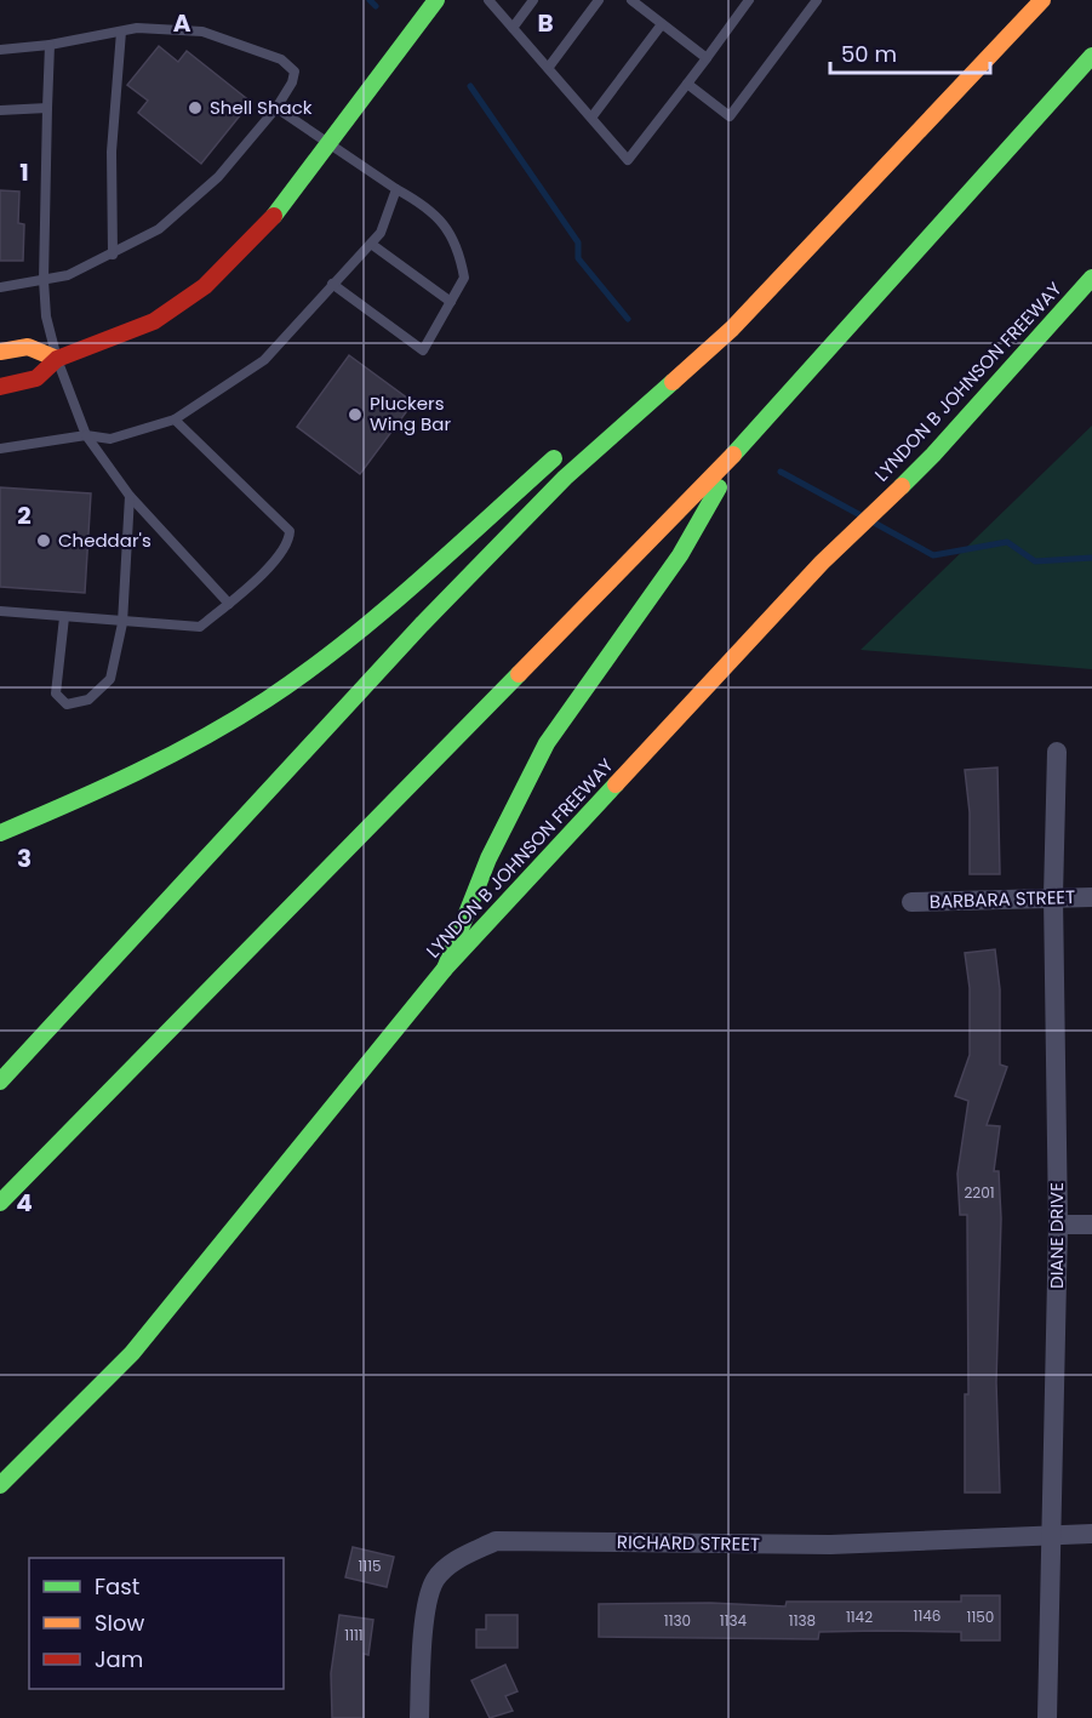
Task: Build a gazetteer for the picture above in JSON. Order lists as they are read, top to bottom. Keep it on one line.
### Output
{"streets":{"main road":["LYNDON B JOHNSON FREEWAY"],"street":["BARBARA STREET","DIANE DRIVE","RICHARD STREET"]},"crossings":[["BARBARA STREET","DIANE DRIVE"],["DIANE DRIVE","RICHARD STREET"]],"places":["Shell Shack","Pluckers Wing Bar","Cheddar's"],"house_numbers":["2201","1115","1146","1142","1150","1130","1134","1138","1111"],"legend":["Fast","Slow","Jam"],"scale_bar":"50 m","grid":{"columns":["A","B"],"rows":["1","2","3","4"]}}
